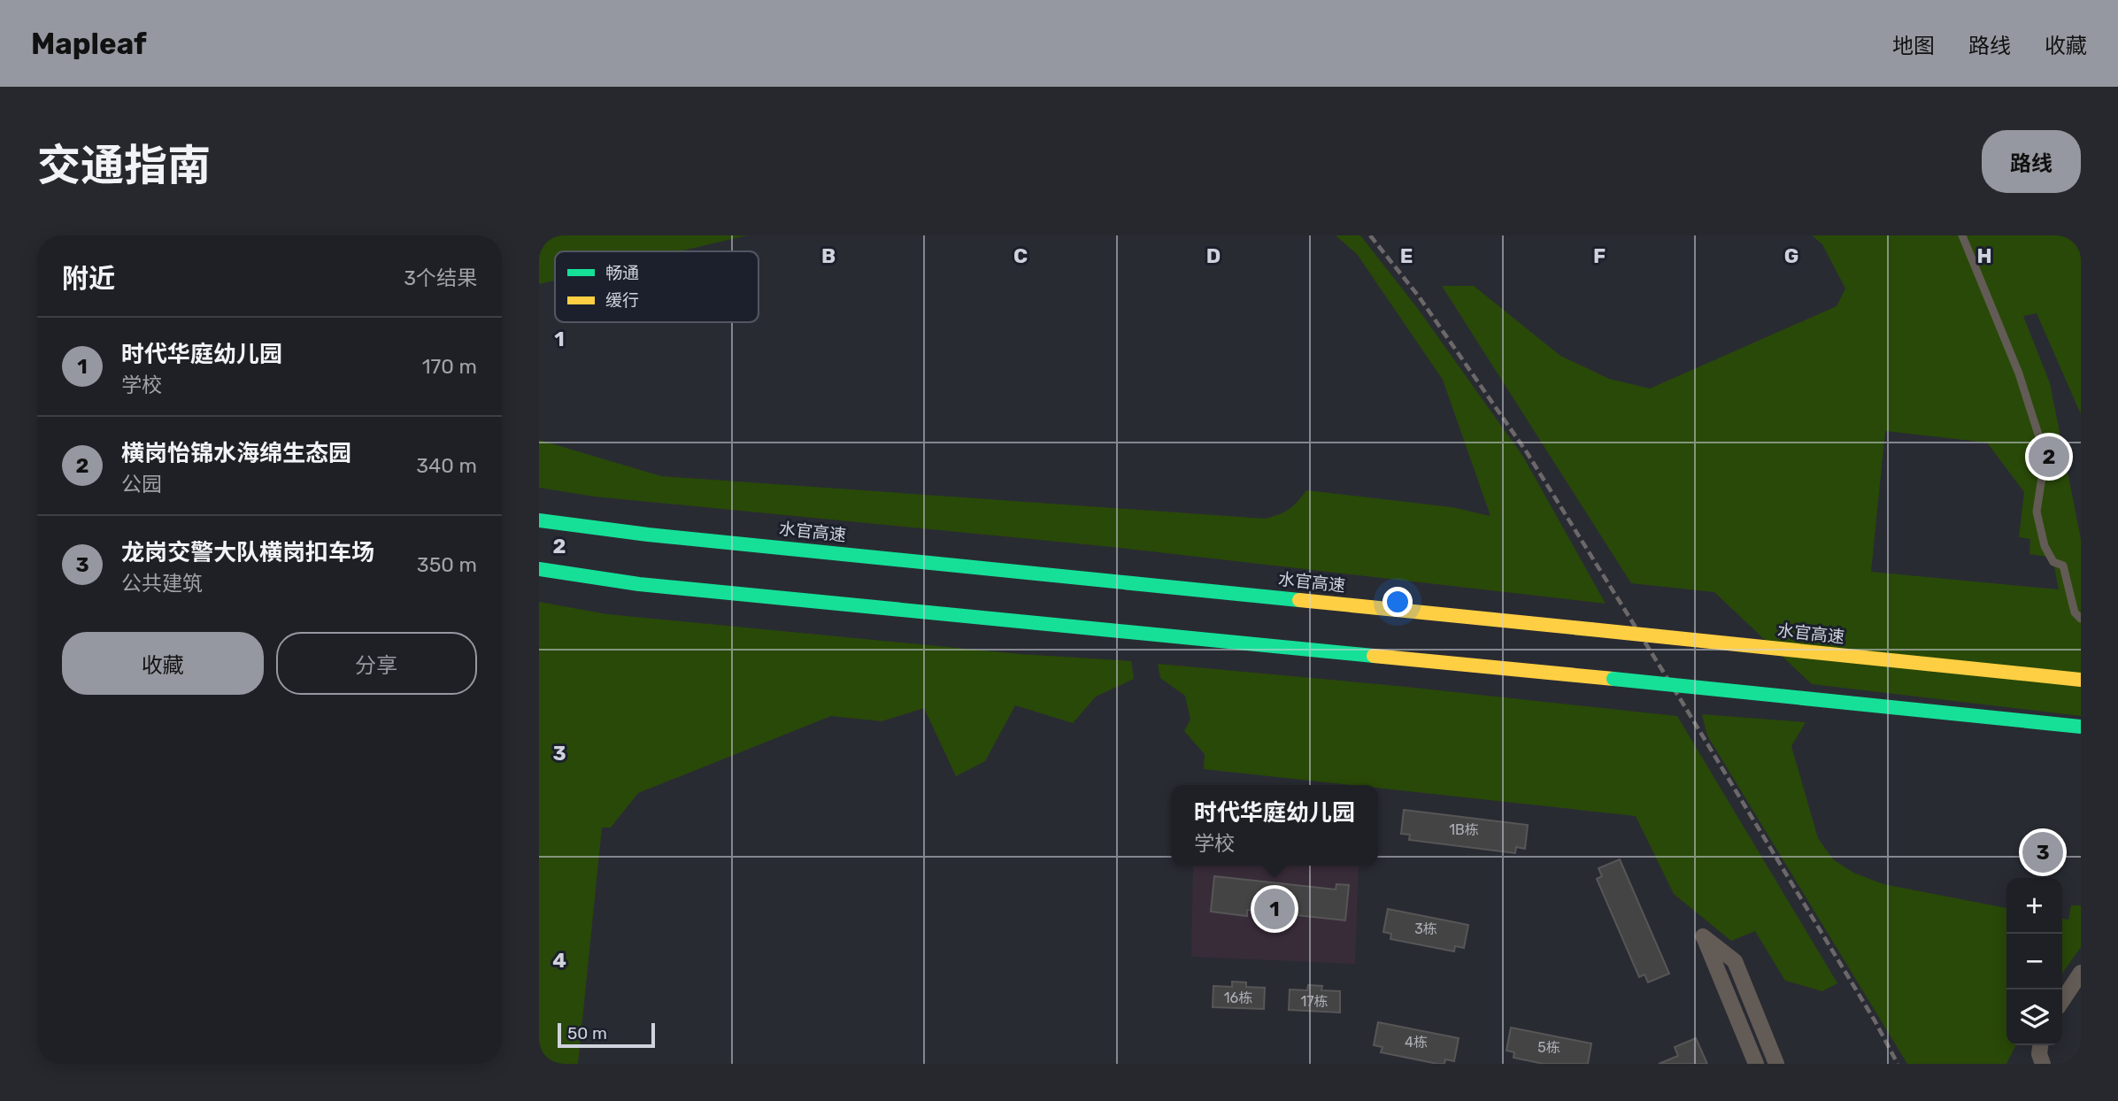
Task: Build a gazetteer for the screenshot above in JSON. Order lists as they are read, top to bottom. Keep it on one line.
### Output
{"streets":{"highway":["水官高速"]},"house_numbers":["1B栋","3栋","16栋","17栋","4栋","5栋"],"legend":["畅通","缓行"],"scale_bar":"50 m","page":{"header":"Mapleaf","nav":["地图","路线","收藏"],"title":"交通指南","buttons":["路线",["收藏","分享"]],"heading":["附近","3个结果"],"list":[{"mark":"1","name":"时代华庭幼儿园","note":"学校","value":"170 m"},{"mark":"2","name":"横岗怡锦水海绵生态园","note":"公园","value":"340 m"},{"mark":"3","name":"龙岗交警大队横岗扣车场","note":"公共建筑","value":"350 m"}],"pins":["2","3","1"],"popup":["时代华庭幼儿园","学校"],"map_buttons":["+","−"],"scale":"50 m"},"grid":{"columns":["B","C","D","E","F","G","H"],"rows":["1","2","3","4"]}}
